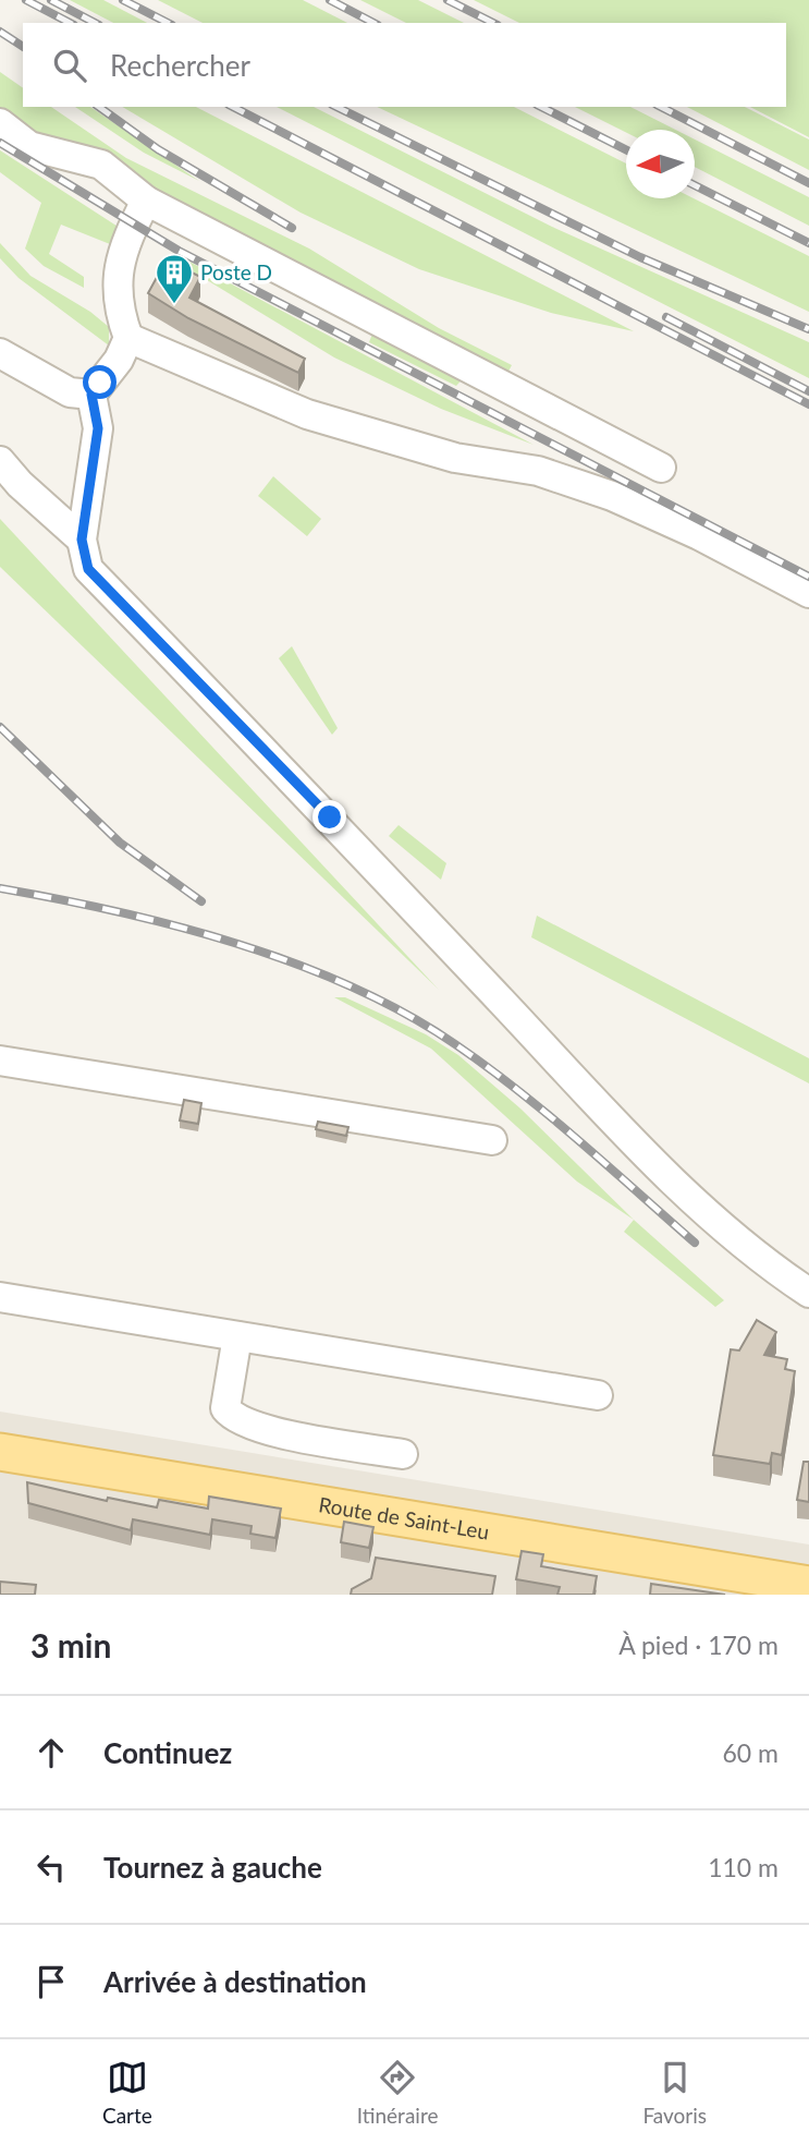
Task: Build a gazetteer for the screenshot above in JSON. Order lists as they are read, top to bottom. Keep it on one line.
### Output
{"streets":{"main road":["Route de Saint-Leu"]},"places":{"building":["Poste D"]},"north":"left","page":{"search":"Rechercher","heading":["3 min","À pied · 170 m"],"list":[["Continuez","60 m"],["Tournez à gauche","110 m"],"Arrivée à destination"],"nav":["Carte","Itinéraire","Favoris"]}}
